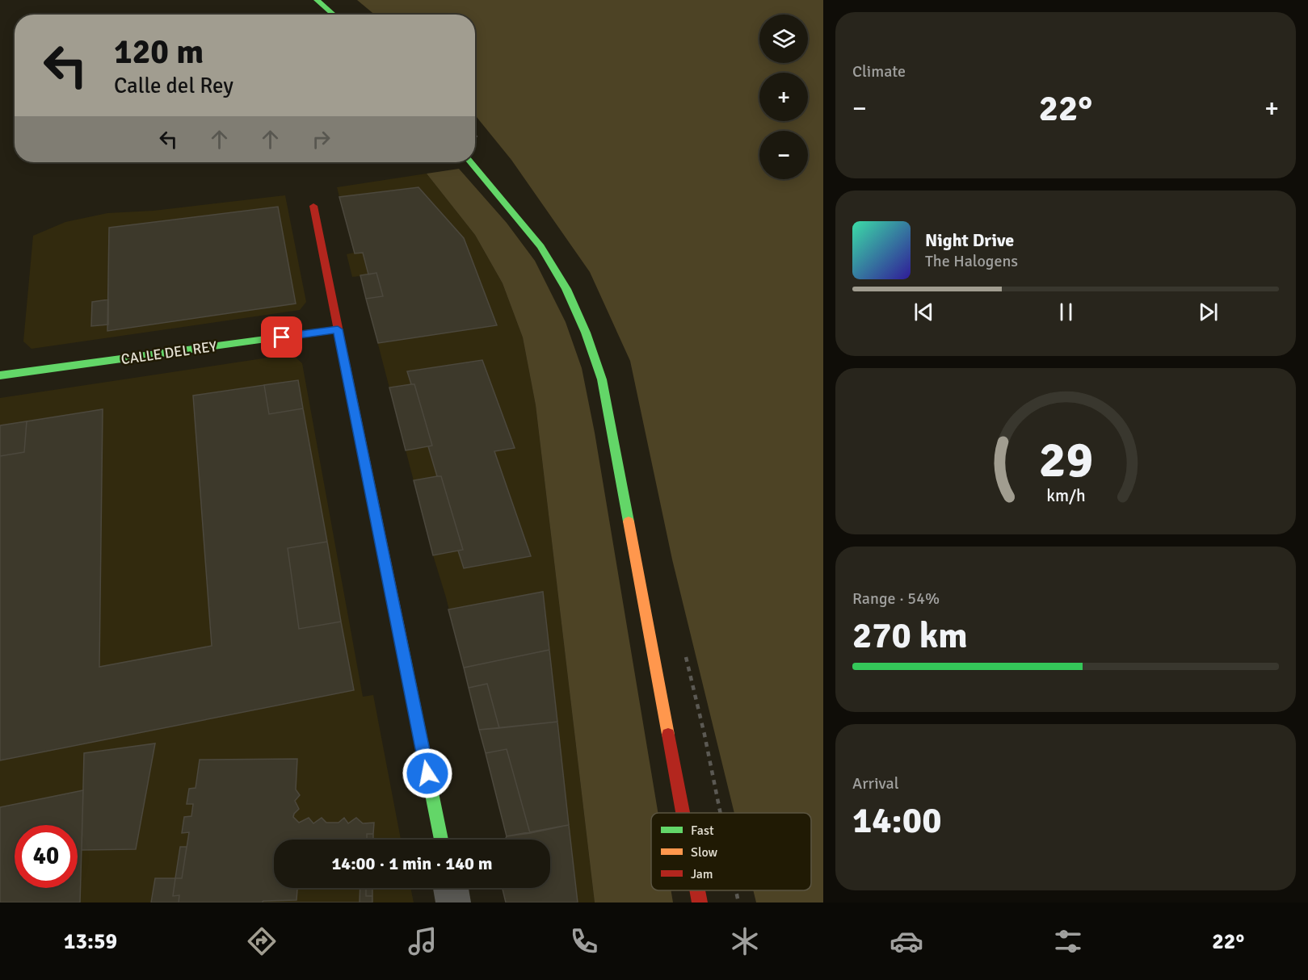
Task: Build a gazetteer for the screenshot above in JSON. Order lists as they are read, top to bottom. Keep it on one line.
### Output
{"streets":{"street":["CALLE DEL REY"]},"legend":["Fast","Slow","Jam"],"page":{"tile":["Climate",["Range · 54%","270 km"],["Arrival","14:00"]],"map_buttons":["+","−"],"turn":["120 m","Calle del Rey"],"heat":["−","22°","+"],"song":["Night Drive","The Halogens"],"limit":"40","trip":"14:00 · 1 min · 140 m","tabs":["13:59","22°"],"gauge":["29","km/h"]}}
